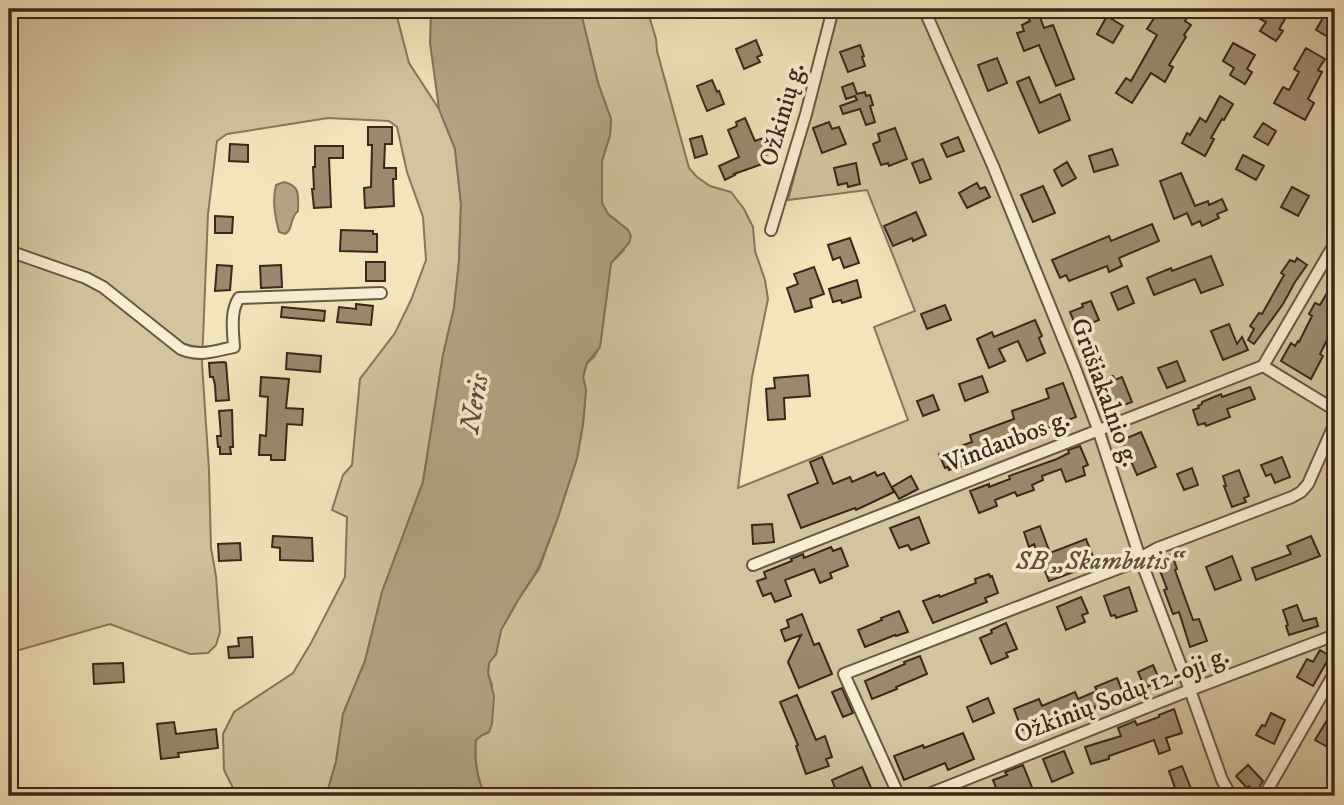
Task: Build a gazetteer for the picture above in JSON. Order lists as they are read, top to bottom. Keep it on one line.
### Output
{"streets":{"street":["Ožkinių g.","Grūšiakalnio g.","Vindaubos g.","Ožkinių Sodų 12-oji g."]},"crossings":[["Grūšiakalnio g.","Vindaubos g."],["Grūšiakalnio g.","Ožkinių Sodų 12-oji g."]],"water":["Neris"],"parks":["SB „Skambutis“"]}
